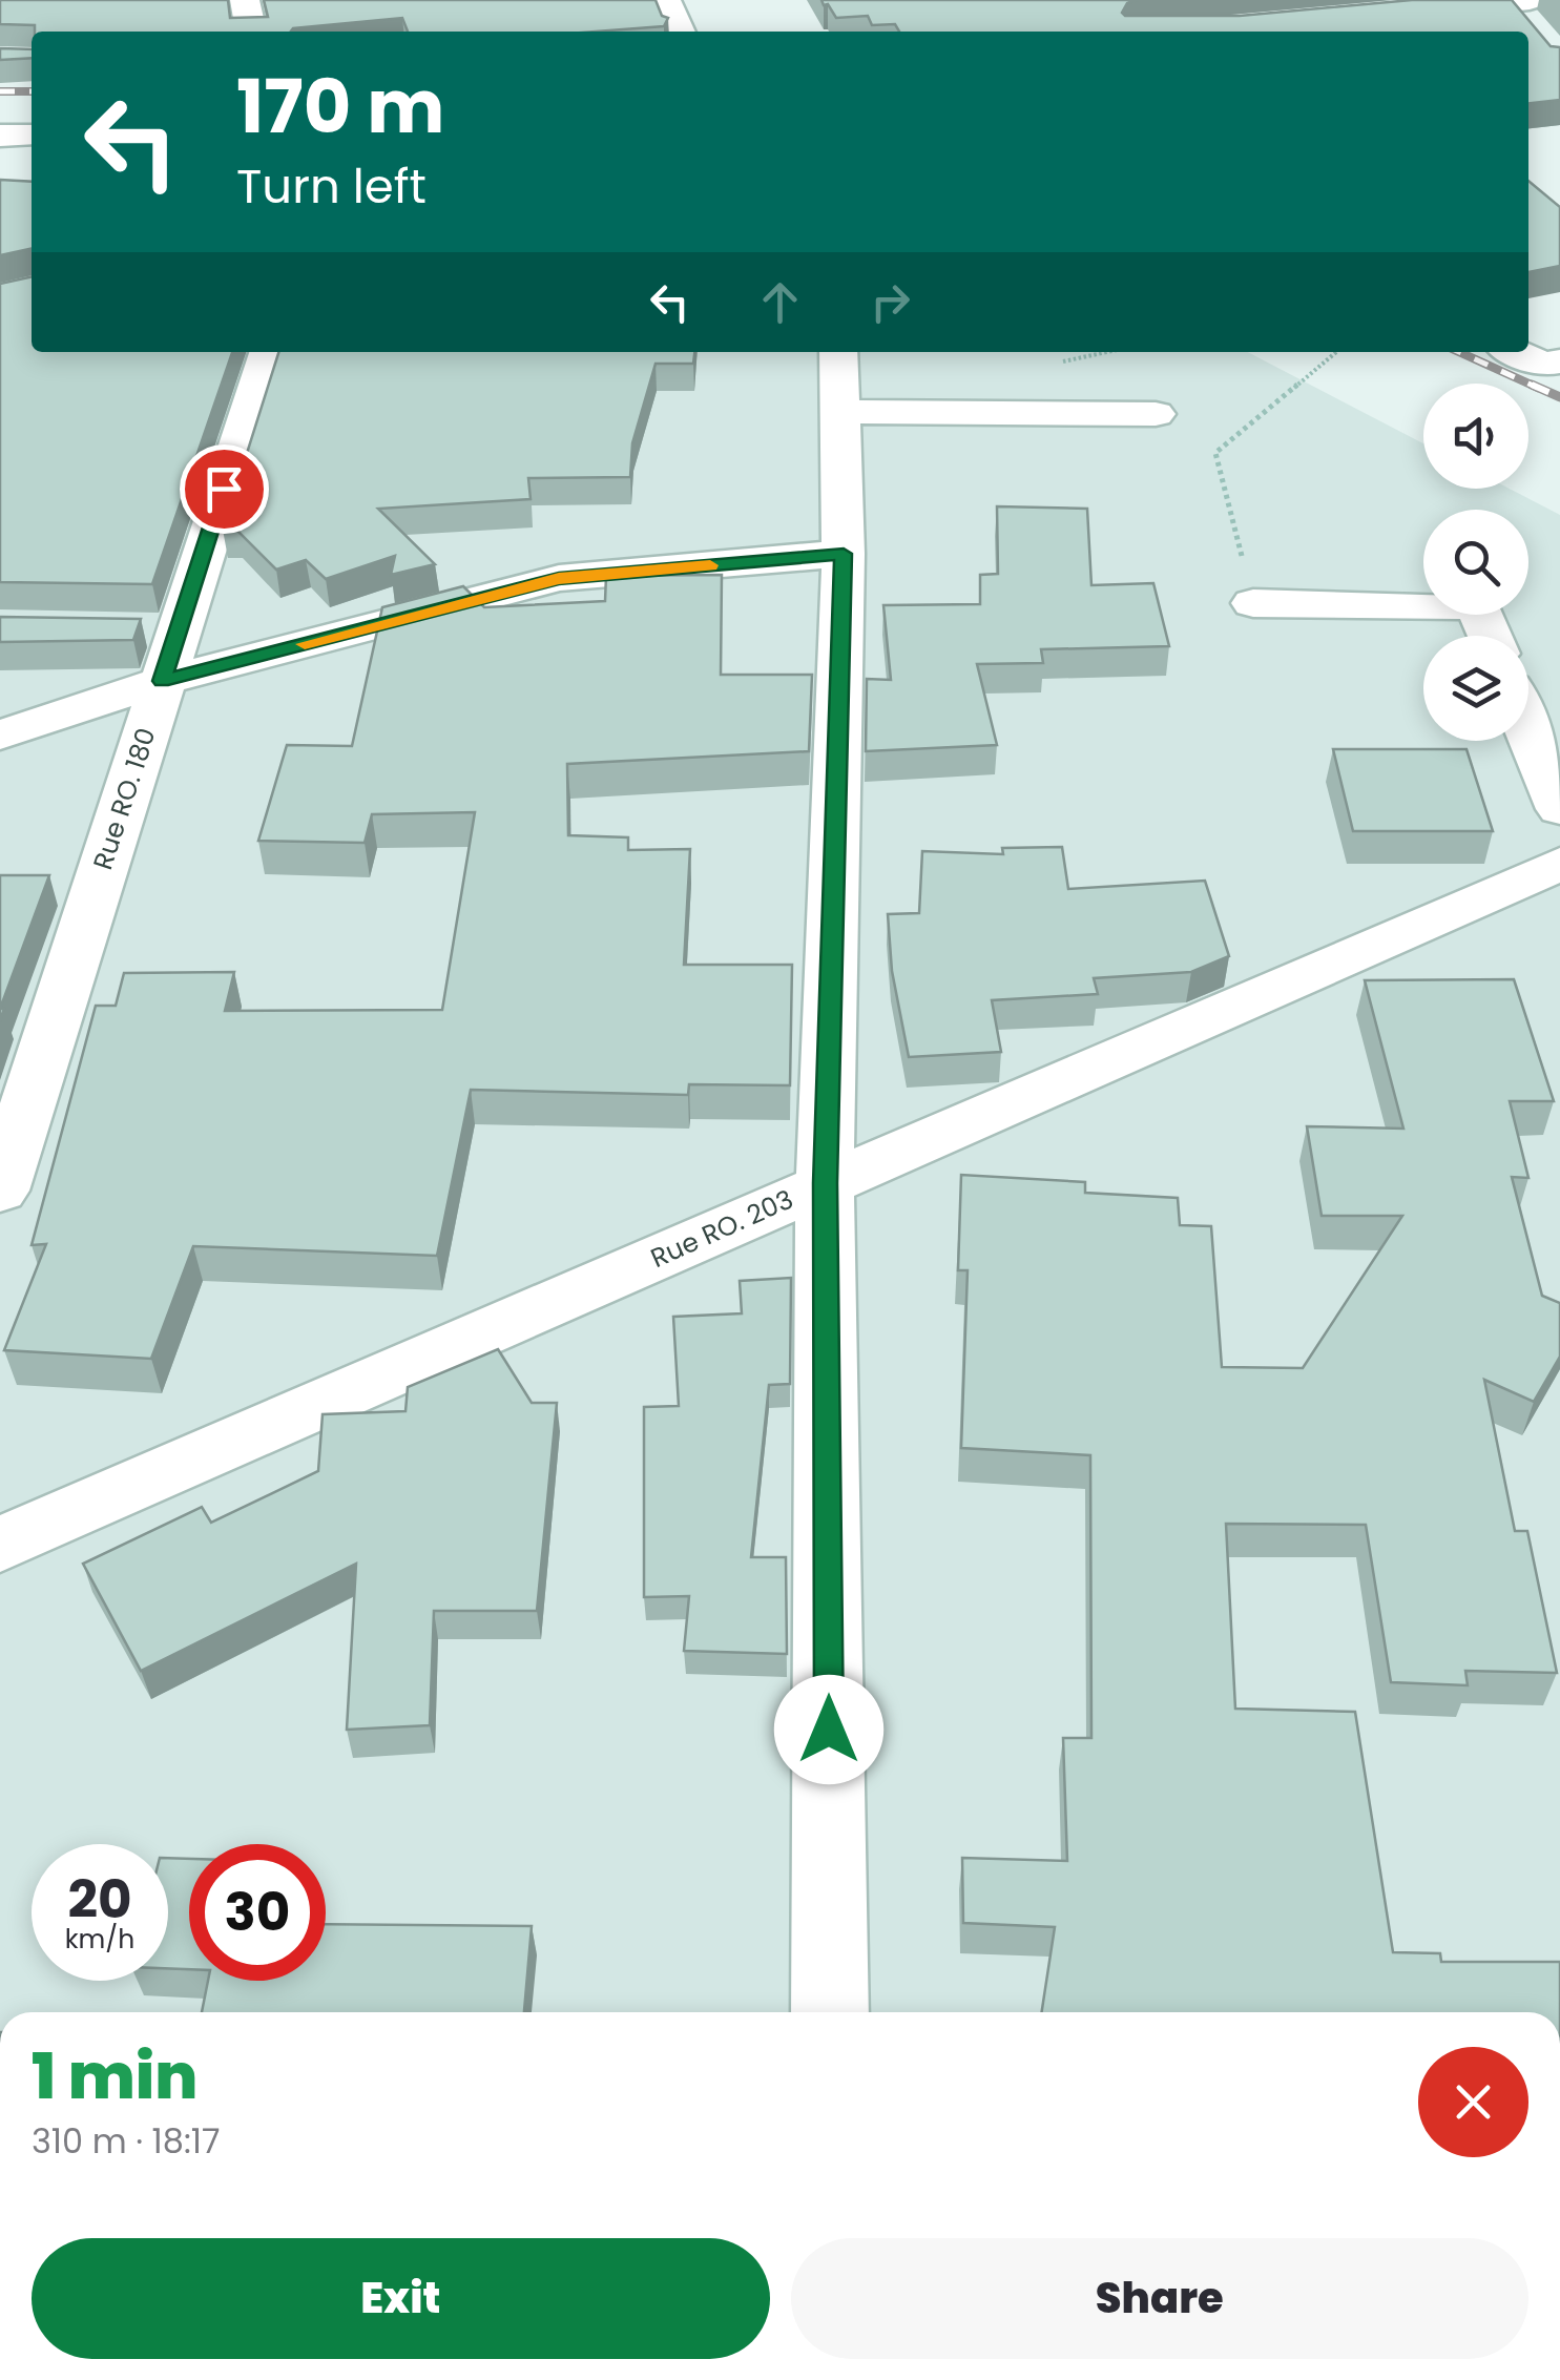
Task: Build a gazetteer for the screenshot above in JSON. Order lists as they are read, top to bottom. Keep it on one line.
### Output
{"streets":{"street":["Rue RO. 180","Rue RO. 203"]},"page":{"turn":["170 m","Turn left"],"speed":"20 km/h","limit":"30","heading":["1 min","310 m · 18:17"],"buttons":["Exit","Share"]}}
